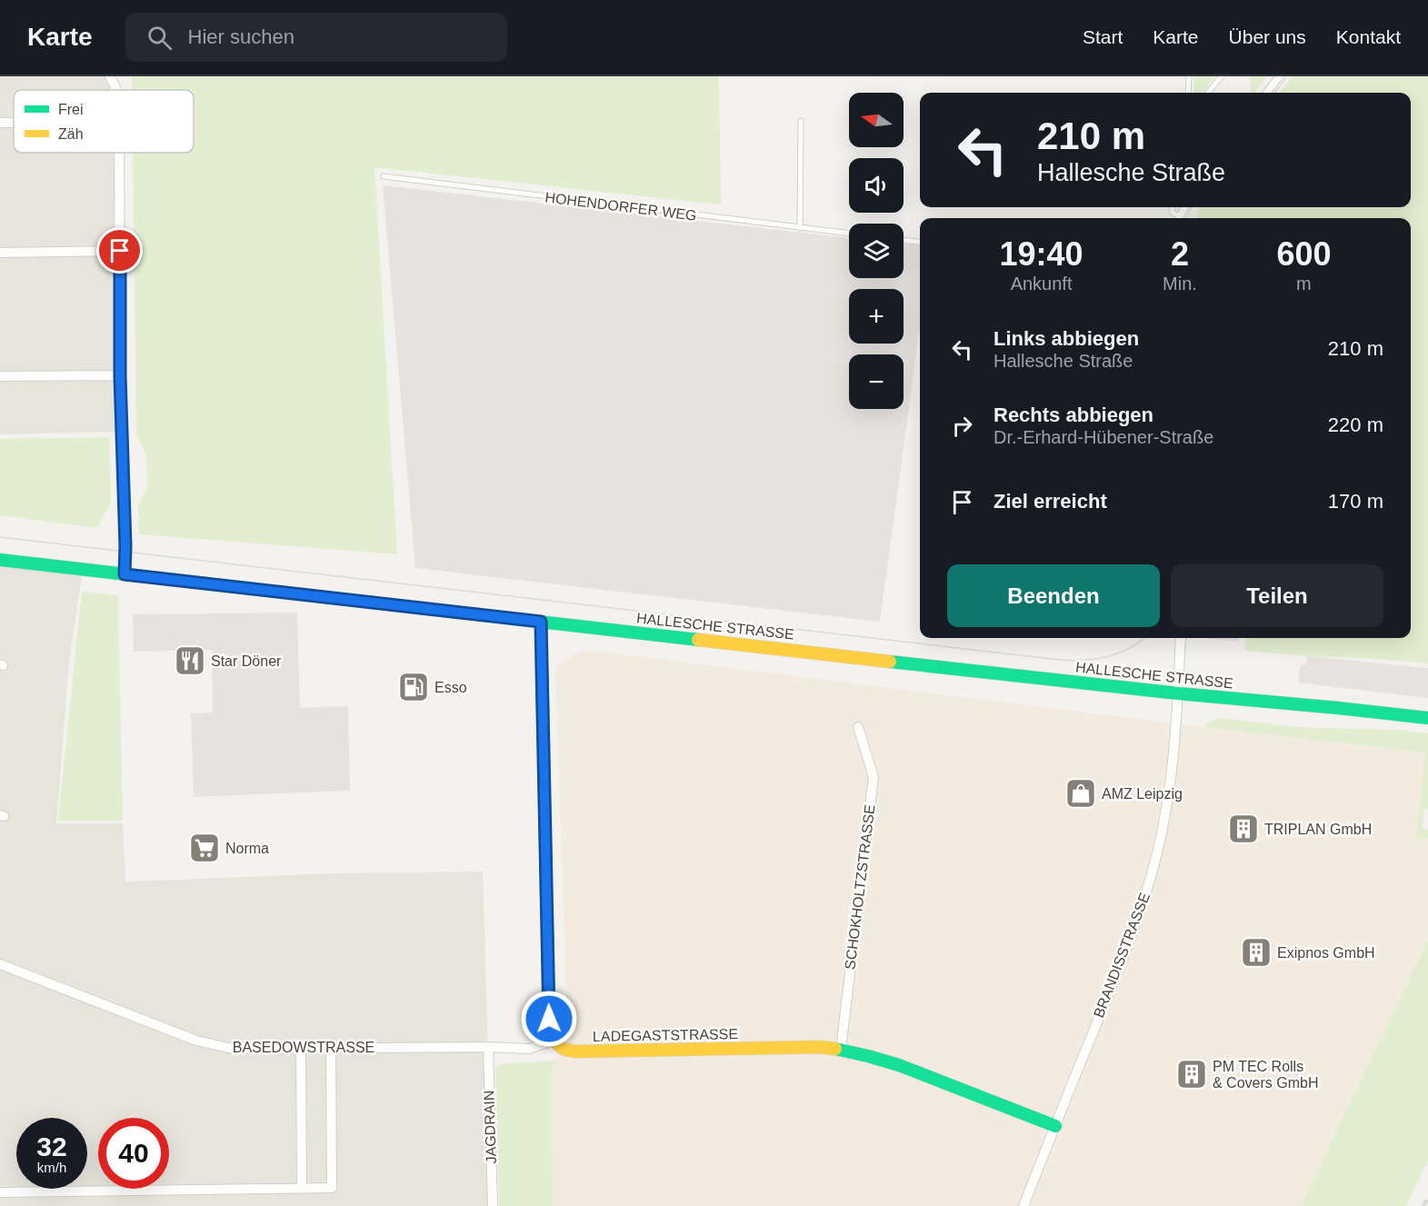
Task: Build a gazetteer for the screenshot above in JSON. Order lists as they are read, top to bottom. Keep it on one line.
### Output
{"streets":{"street":["HALLESCHE STRASSE","SCHOKHOLTZSTRASSE","BRANDISSTRASSE","LADEGASTSTRASSE","BASEDOWSTRASSE","JAGDRAIN"],"lane":["HOHENDORFER WEG"]},"crossings":[["HALLESCHE STRASSE","BRANDISSTRASSE"],["SCHOKHOLTZSTRASSE","LADEGASTSTRASSE"],["BRANDISSTRASSE","LADEGASTSTRASSE"],["LADEGASTSTRASSE","BASEDOWSTRASSE"],["BASEDOWSTRASSE","JAGDRAIN"]],"places":{"restaurant":["Star Döner"],"fuel station":["Esso"],"shop":["AMZ Leipzig"],"building":["TRIPLAN GmbH","Exipnos GmbH","PM TEC Rolls & Covers GmbH"],"supermarket":["Norma"]},"legend":["Frei","Zäh"],"north":"left","page":{"header":"Karte","search":"Hier suchen","nav":["Start","Karte","Über uns","Kontakt"],"map_buttons":["+","−"],"turn":["210 m","Hallesche Straße"],"eta":["19:40","Ankunft","2","Min.","600","m"],"list":[{"name":"Links abbiegen","note":"Hallesche Straße","value":"210 m"},{"name":"Rechts abbiegen","note":"Dr.-Erhard-Hübener-Straße","value":"220 m"},{"name":"Ziel erreicht","value":"170 m"}],"buttons":["Beenden","Teilen"],"speed":"32 km/h","limit":"40"}}
